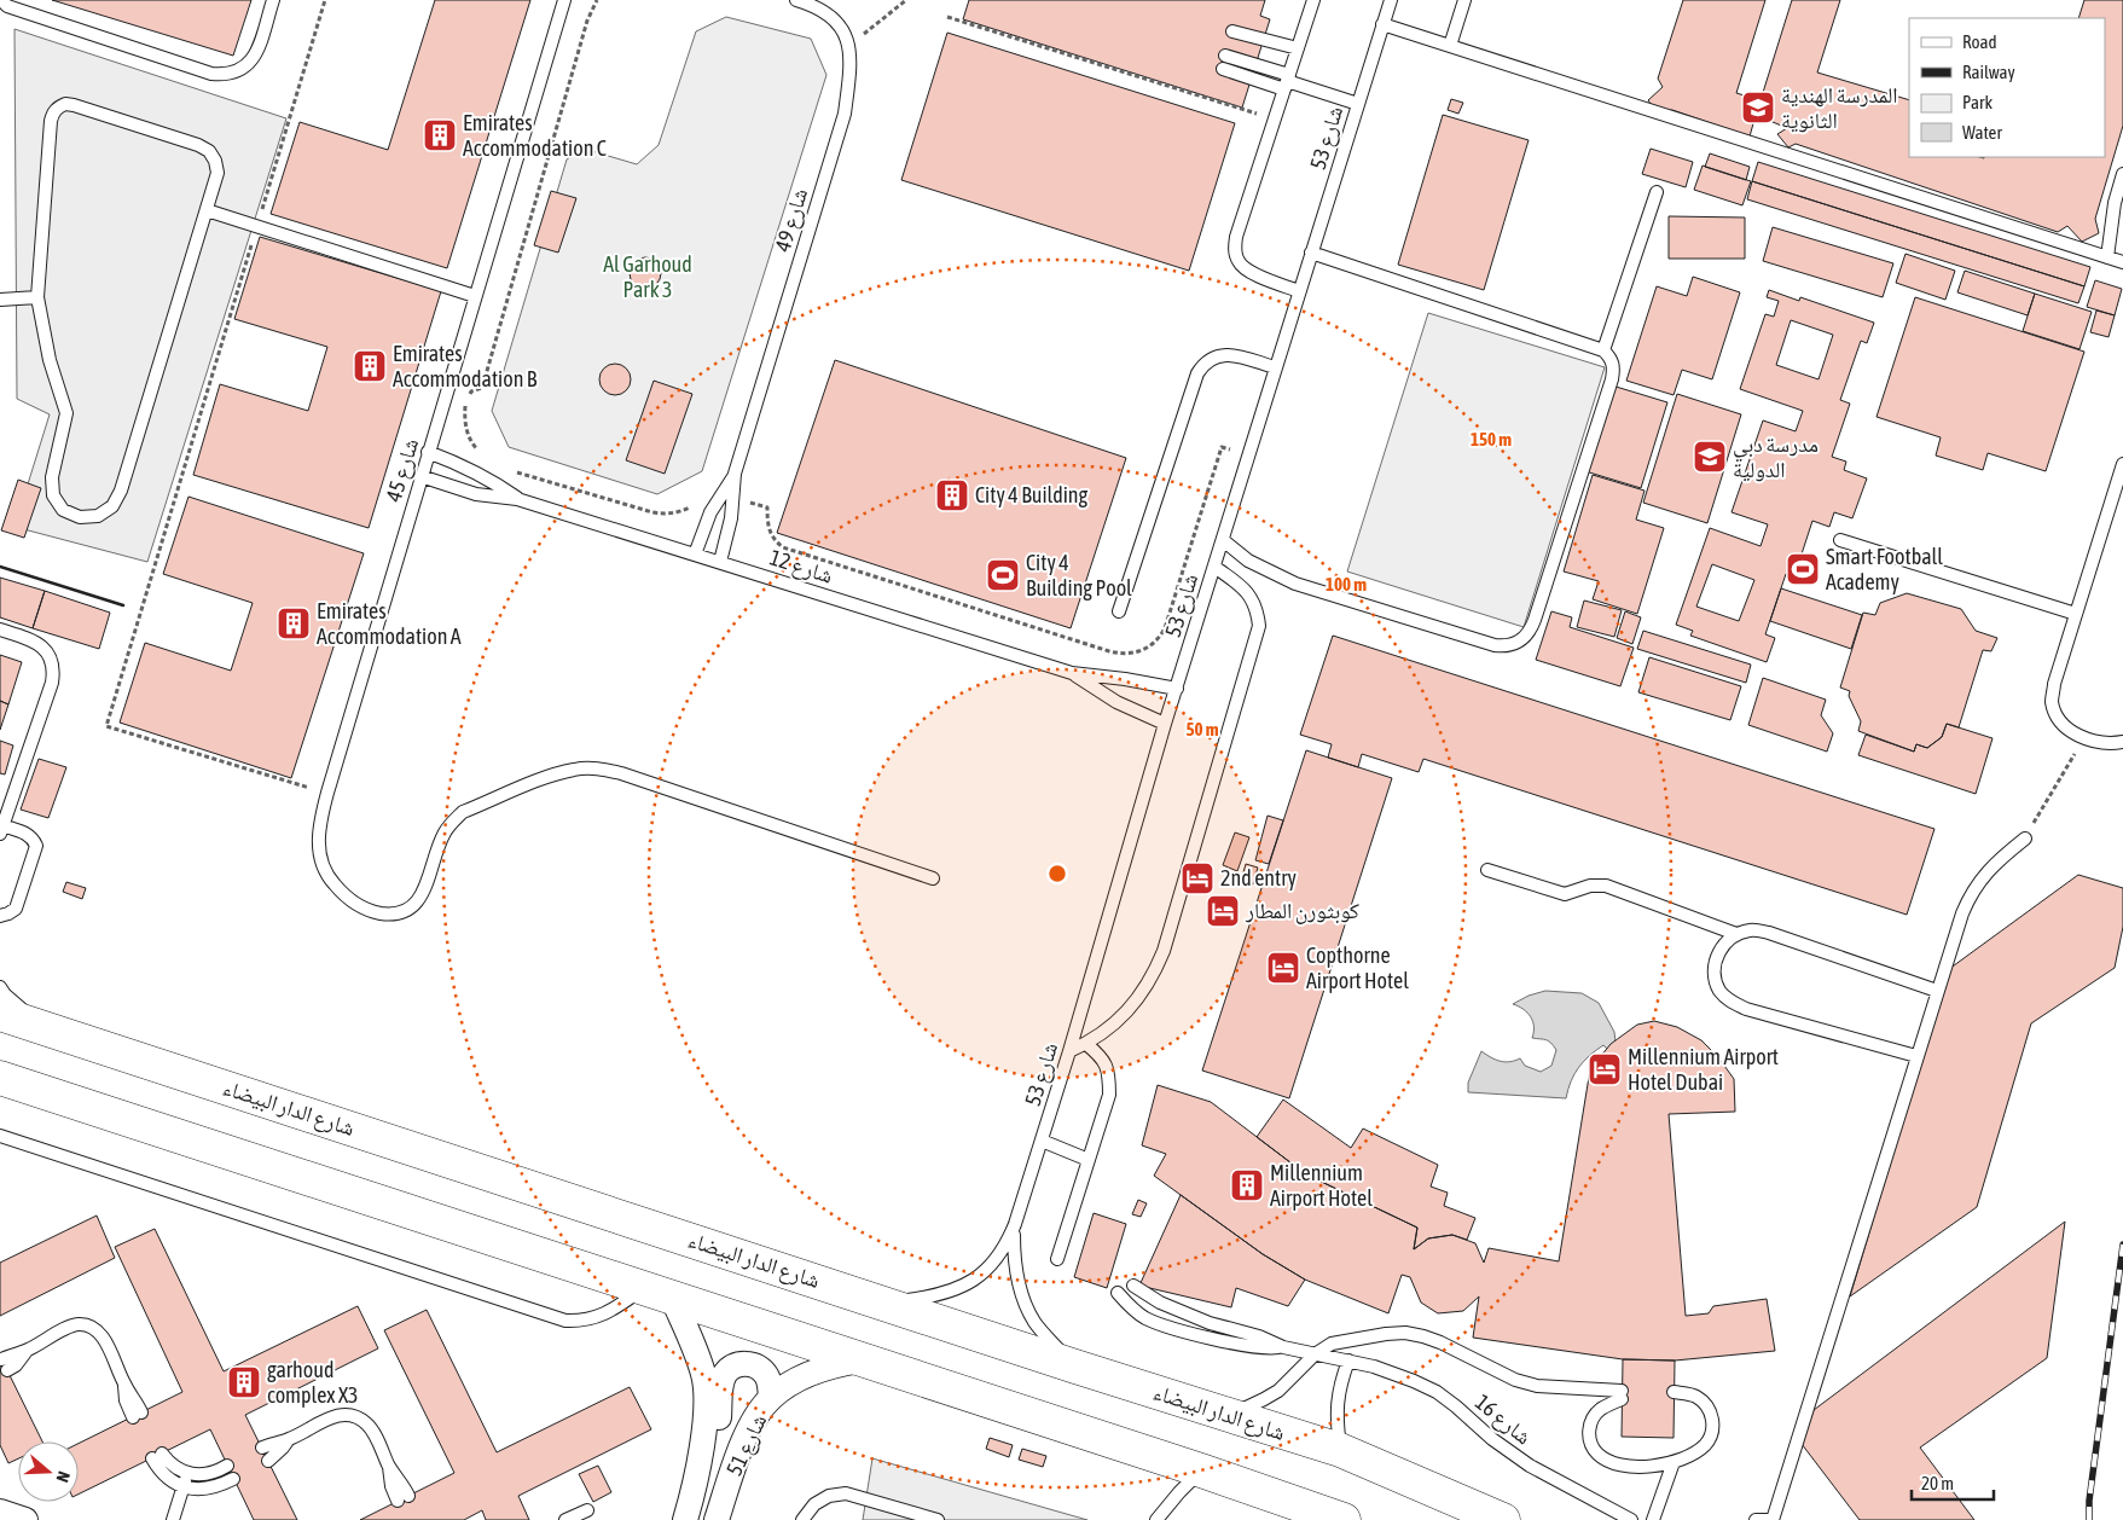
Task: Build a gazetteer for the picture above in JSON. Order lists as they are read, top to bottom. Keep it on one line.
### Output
{"streets":{"main road":["شارع الدار البيضاء"],"street":["شارع 51"],"lane":["شارع 53","شارع 49","شارع 45","شارع 12","شارع 16"]},"crossings":[["شارع 53","شارع 12"],["شارع 53","شارع الدار البيضاء"],["شارع 49","شارع 12"],["شارع 45","شارع 12"]],"parks":["Al Garhoud Park 3"],"places":{"school or university":["المدرسة الهندية الثانوية","مدرسة دبي الدولية"],"building":["Emirates Accommodation C","Emirates Accommodation B","City 4 Building","Emirates Accommodation A","Millennium Airport Hotel","garhoud complex X3"],"sports":["Smart Football Academy","City 4 Building Pool"],"hotel":["2nd entry","كوبثورن المطار","Copthorne Airport Hotel","Millennium Airport Hotel Dubai"]},"legend":["Road","Railway","Park","Water"],"scale_bar":"20 m","north":"right","rings":["150 m","100 m","50 m"]}
